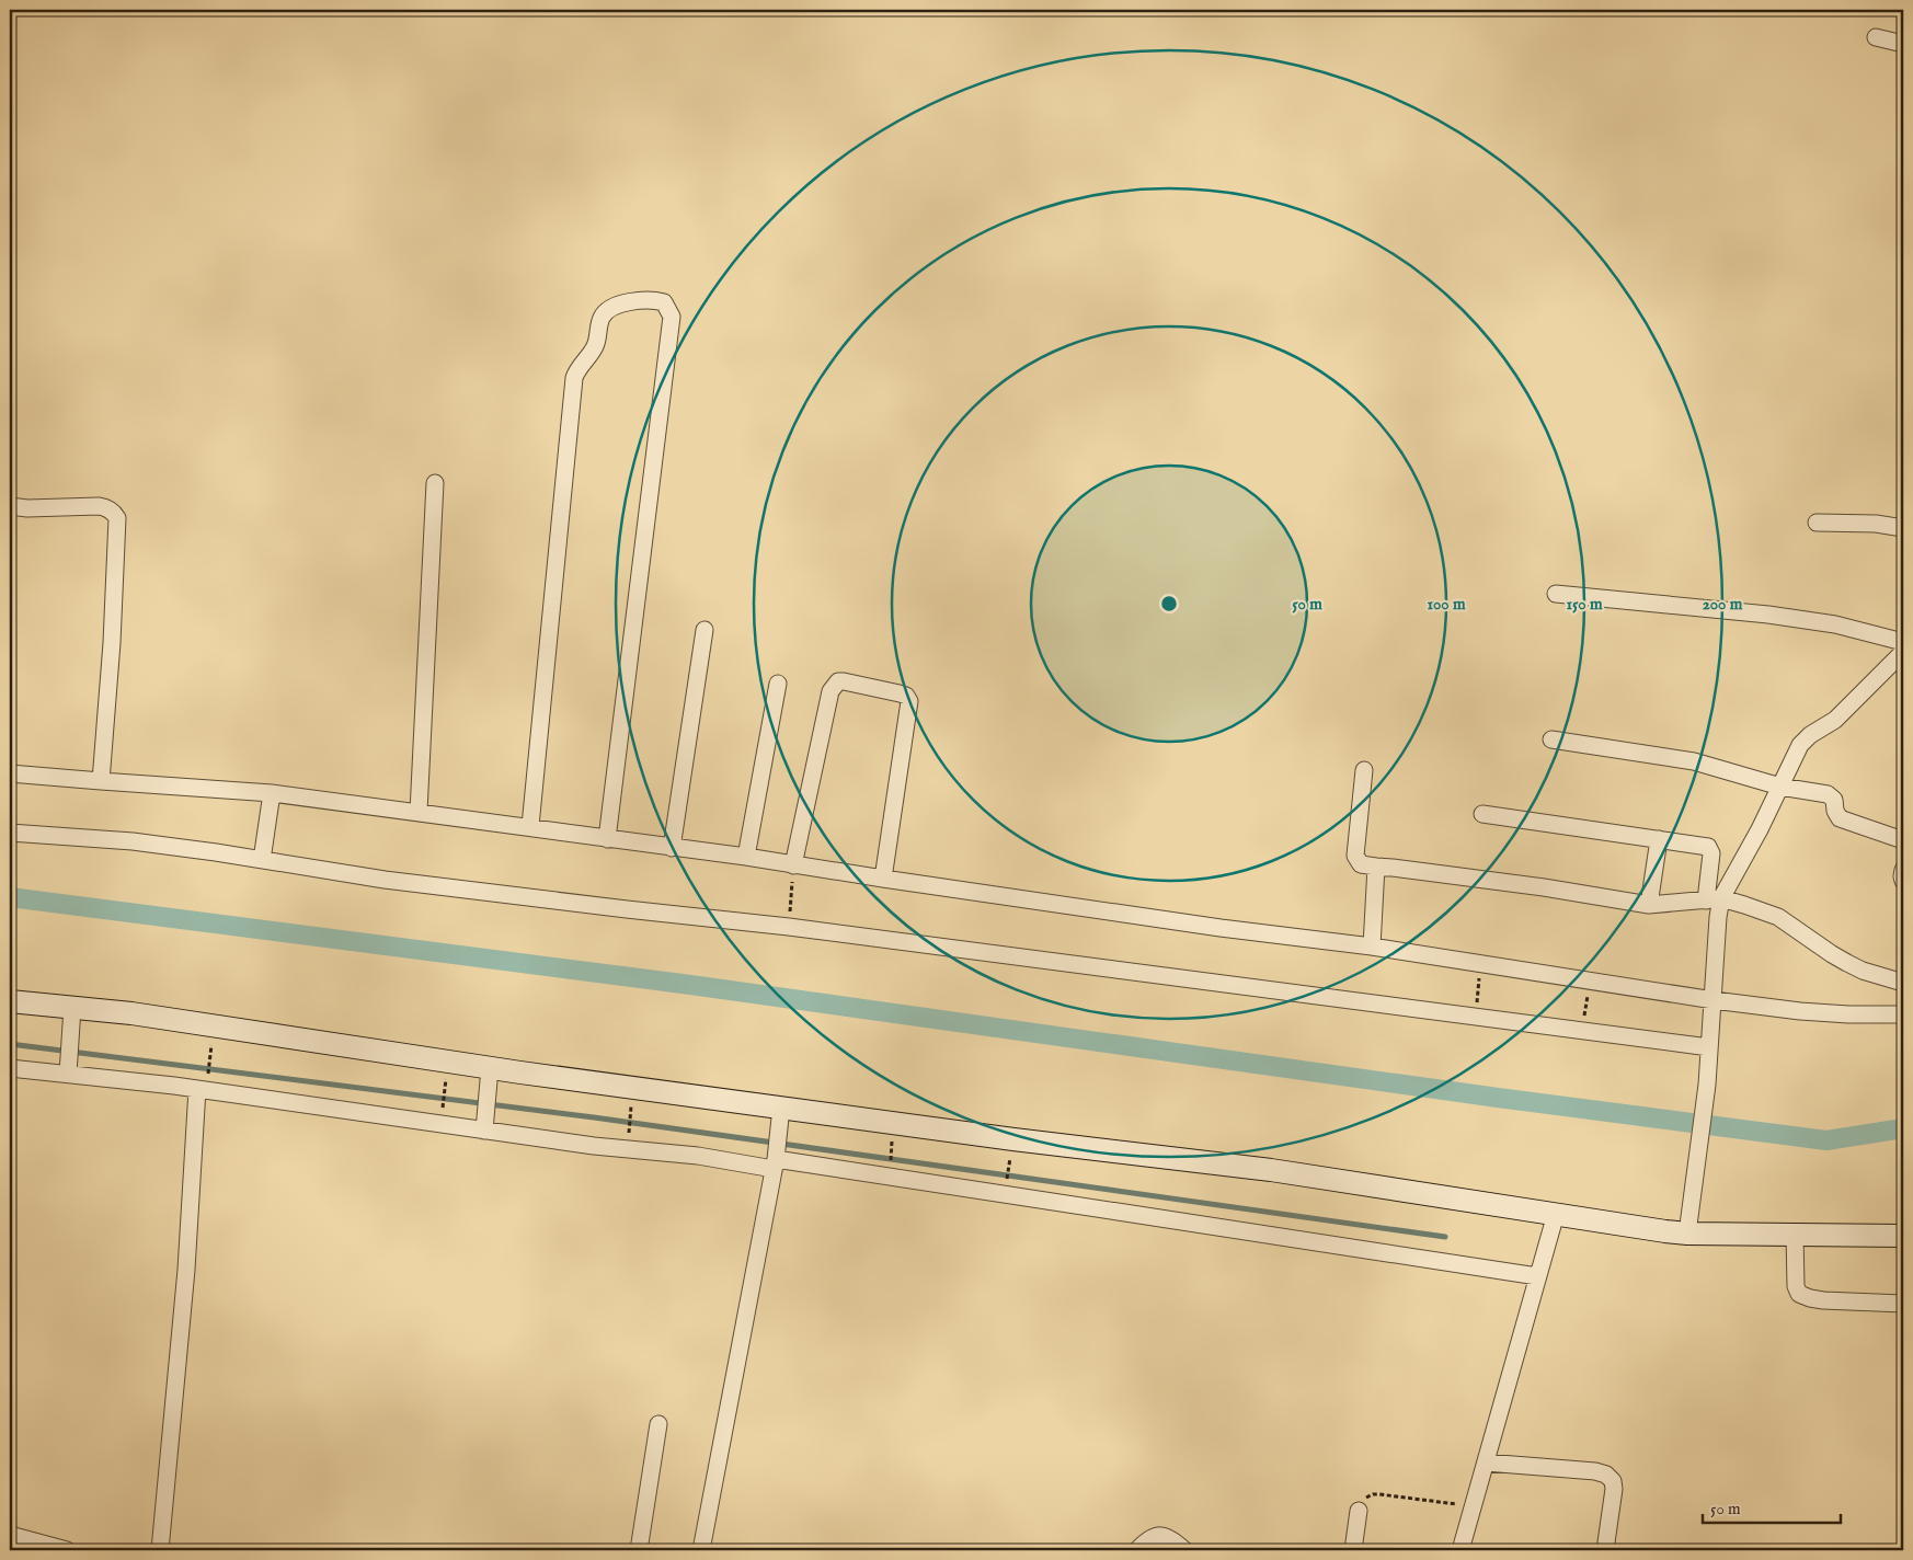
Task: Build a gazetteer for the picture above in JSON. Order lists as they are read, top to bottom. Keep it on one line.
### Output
{"scale_bar":"50 m","rings":["50 m","100 m","150 m","200 m"]}
